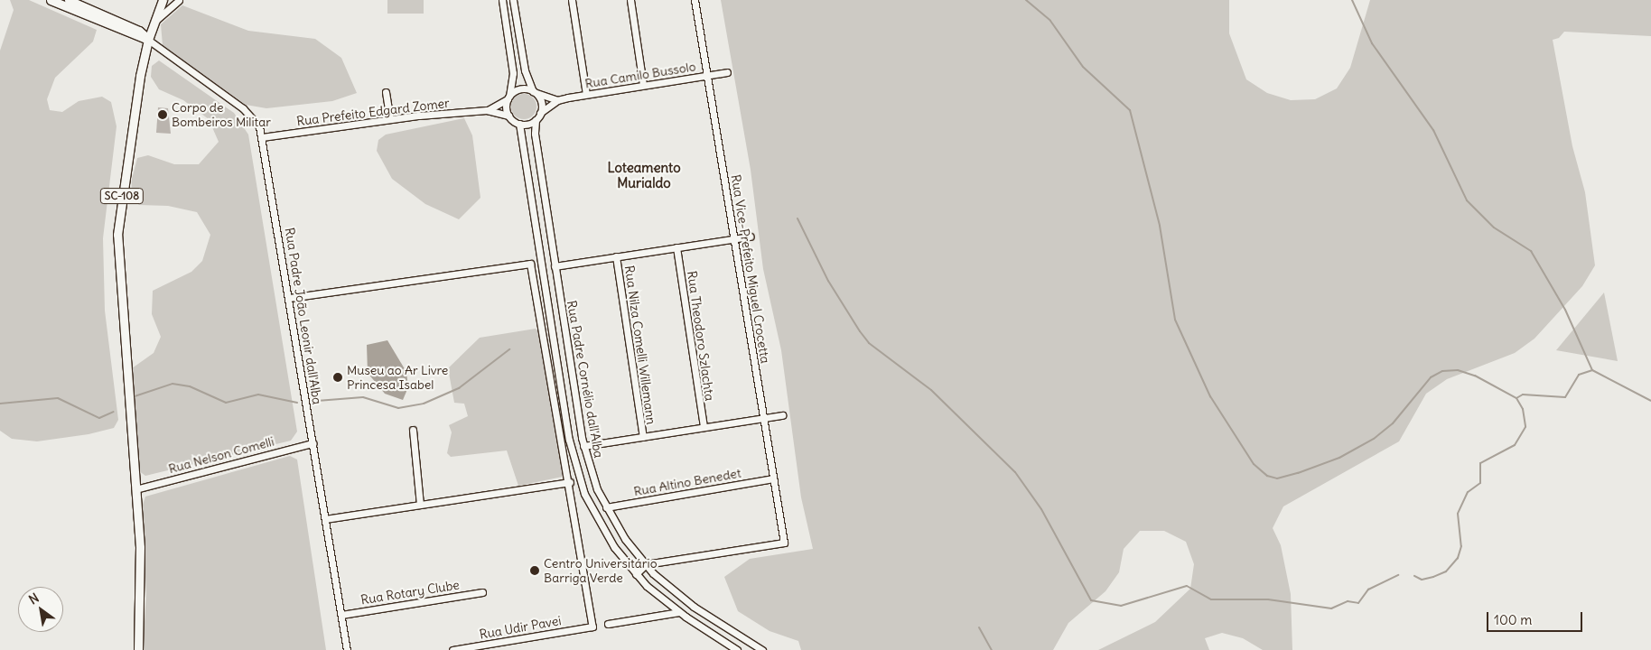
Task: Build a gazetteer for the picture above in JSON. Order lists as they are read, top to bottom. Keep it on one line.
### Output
{"streets":{"main road":["SC-108"],"street":["Rua Camilo Bussolo","Rua Prefeito Edgard Zomer","Rua Vice-Prefeito Miguel Crocetta","Rua Padre João Leonir dall'Alba","Rua Theodoro Szlachta","Rua Nilza Comelli Willemann","Rua Padre Cornélio dall'Alba","Rua Nelson Comelli","Rua Altino Benedet","Rua Rotary Clube","Rua Udir Pavei"]},"crossings":[["Rua Camilo Bussolo","Rua Prefeito Edgard Zomer"],["Rua Camilo Bussolo","Rua Vice-Prefeito Miguel Crocetta"],["Rua Camilo Bussolo","Rua Padre Cornélio dall'Alba"],["Rua Prefeito Edgard Zomer","Rua Padre João Leonir dall'Alba"],["Rua Prefeito Edgard Zomer","Rua Padre Cornélio dall'Alba"],["SC-108","Rua Padre João Leonir dall'Alba"],["SC-108","Rua Nelson Comelli"],["Rua Vice-Prefeito Miguel Crocetta","Rua Padre Cornélio dall'Alba"],["Rua Vice-Prefeito Miguel Crocetta","Rua Altino Benedet"],["Rua Padre João Leonir dall'Alba","Rua Nelson Comelli"],["Rua Padre João Leonir dall'Alba","Rua Rotary Clube"],["Rua Padre Cornélio dall'Alba","Rua Altino Benedet"]],"districts":["Loteamento Murialdo"],"places":["Corpo de Bombeiros Militar","Museu ao Ar Livre Princesa Isabel","Centro Universitário Barriga Verde"],"scale_bar":"100 m","north":"top left"}
